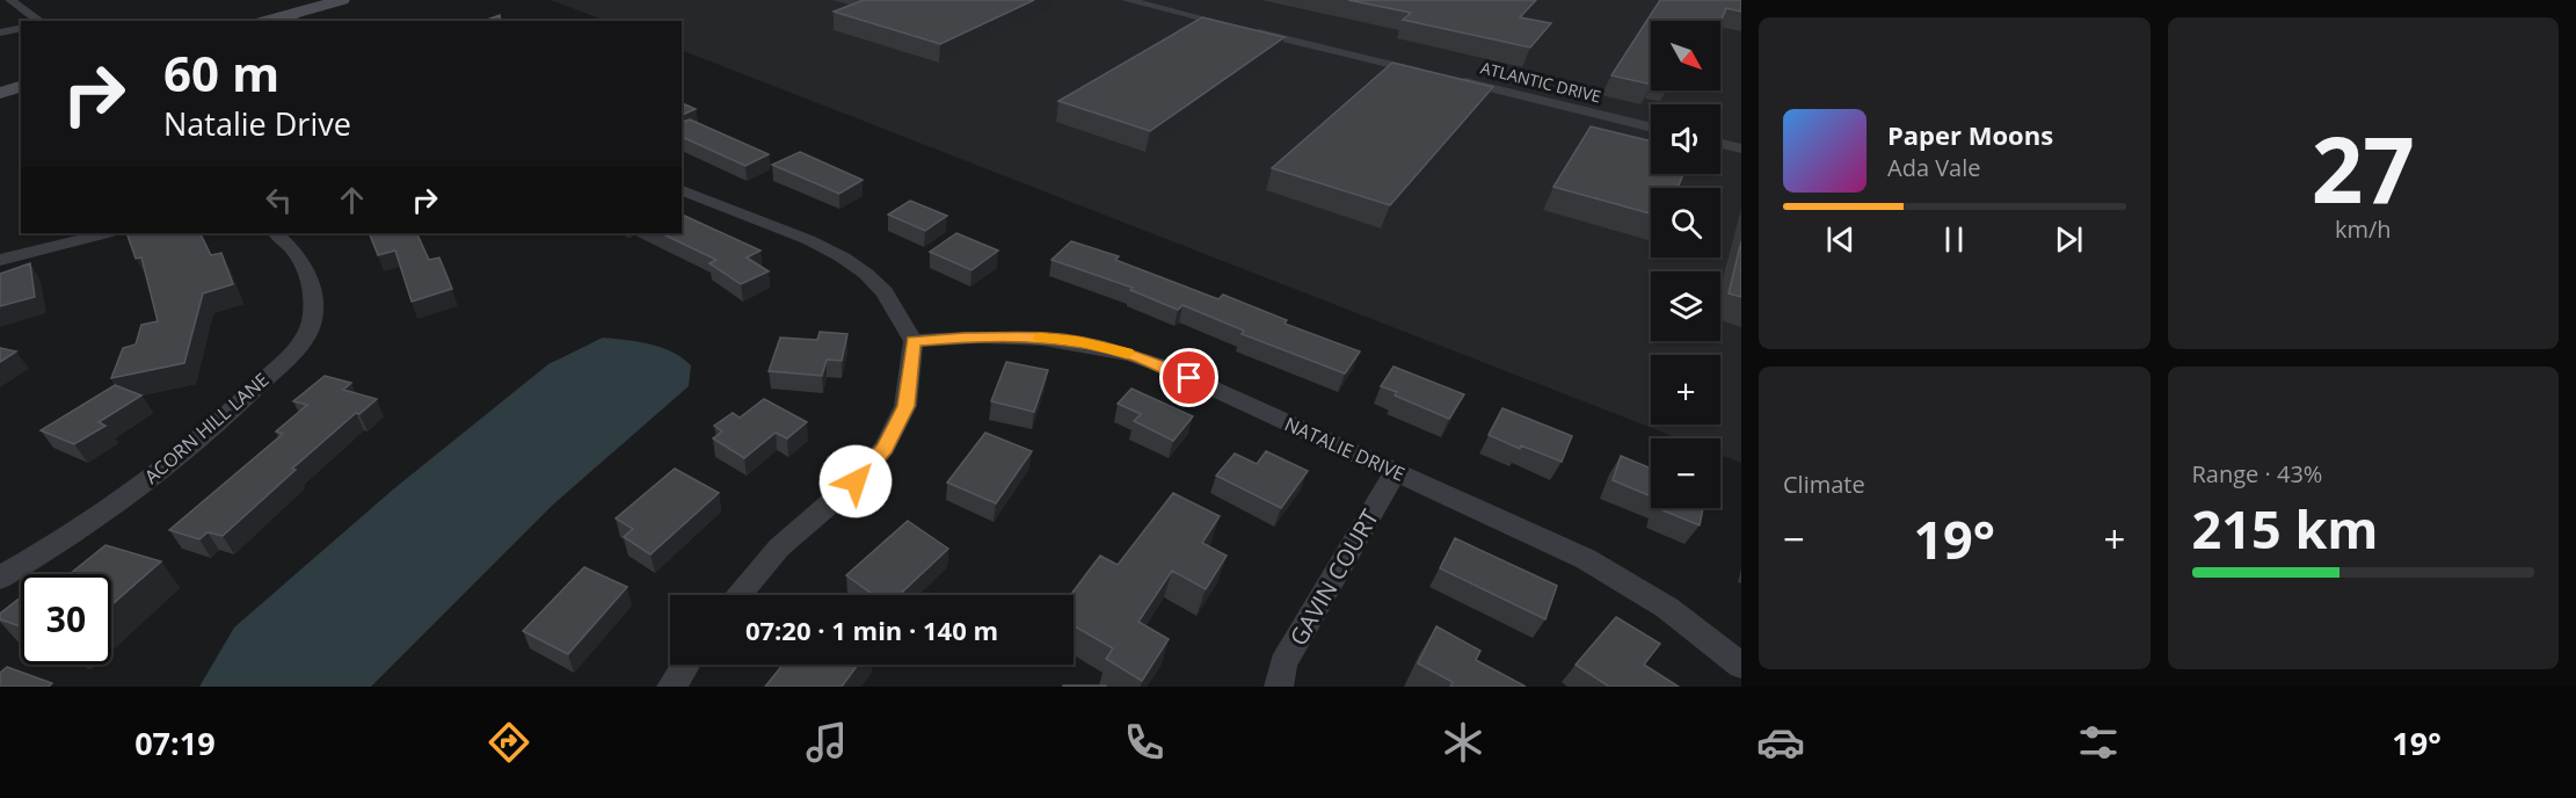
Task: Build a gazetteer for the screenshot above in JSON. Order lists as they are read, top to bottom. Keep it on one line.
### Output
{"streets":{"street":["ATLANTIC DRIVE","ACORN HILL LANE","NATALIE DRIVE","GAVIN COURT"]},"crossings":[["NATALIE DRIVE","GAVIN COURT"]],"north":"bottom right","page":{"tile":[["27","km/h"],"Climate",["Range · 43%","215 km"]],"map_buttons":["+","−"],"turn":["60 m","Natalie Drive"],"song":["Paper Moons","Ada Vale"],"heat":["−","19°","+"],"limit":"30","trip":"07:20 · 1 min · 140 m","tabs":["07:19","19°"]}}
